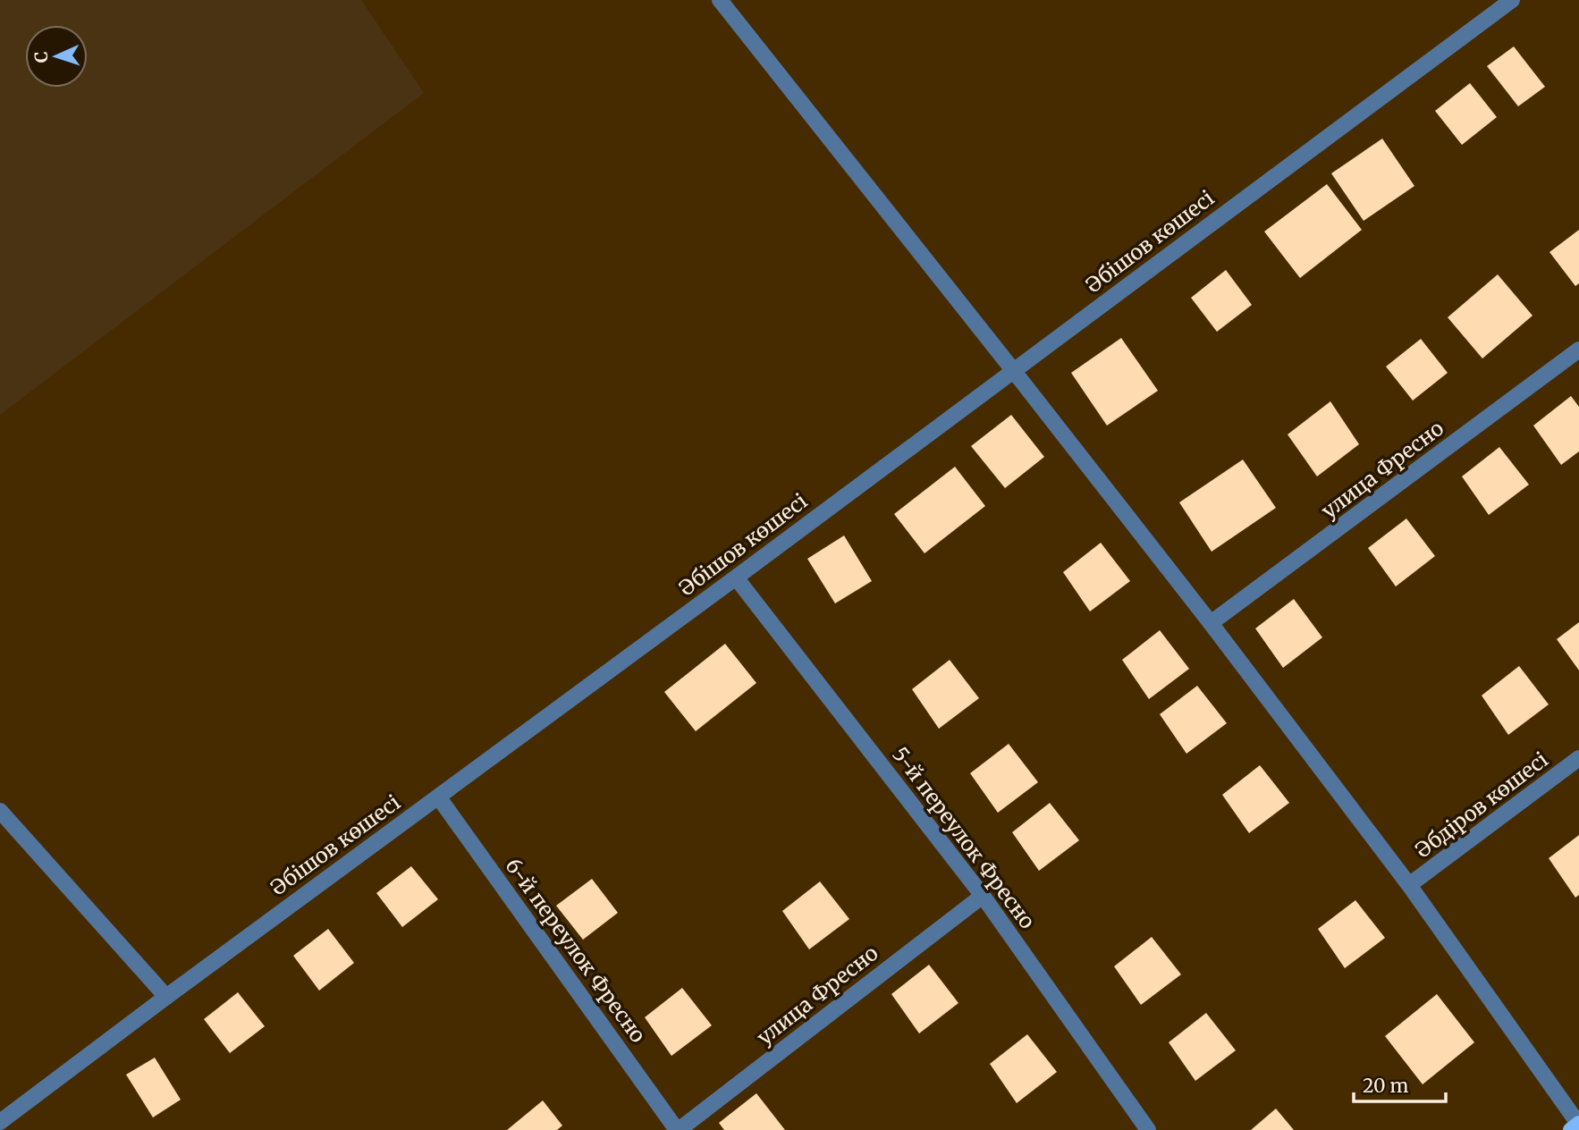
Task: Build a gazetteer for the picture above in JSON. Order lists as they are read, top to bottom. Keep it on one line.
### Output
{"streets":{"street":["Әбішов көшесі","улица Фресно","Әбдіров көшесі","5-й переулок Фресно","6-й переулок Фресно"]},"crossings":[["Әбішов көшесі","5-й переулок Фресно"],["Әбішов көшесі","6-й переулок Фресно"],["улица Фресно","5-й переулок Фресно"],["улица Фресно","6-й переулок Фресно"]],"scale_bar":"20 m","north":"left"}
